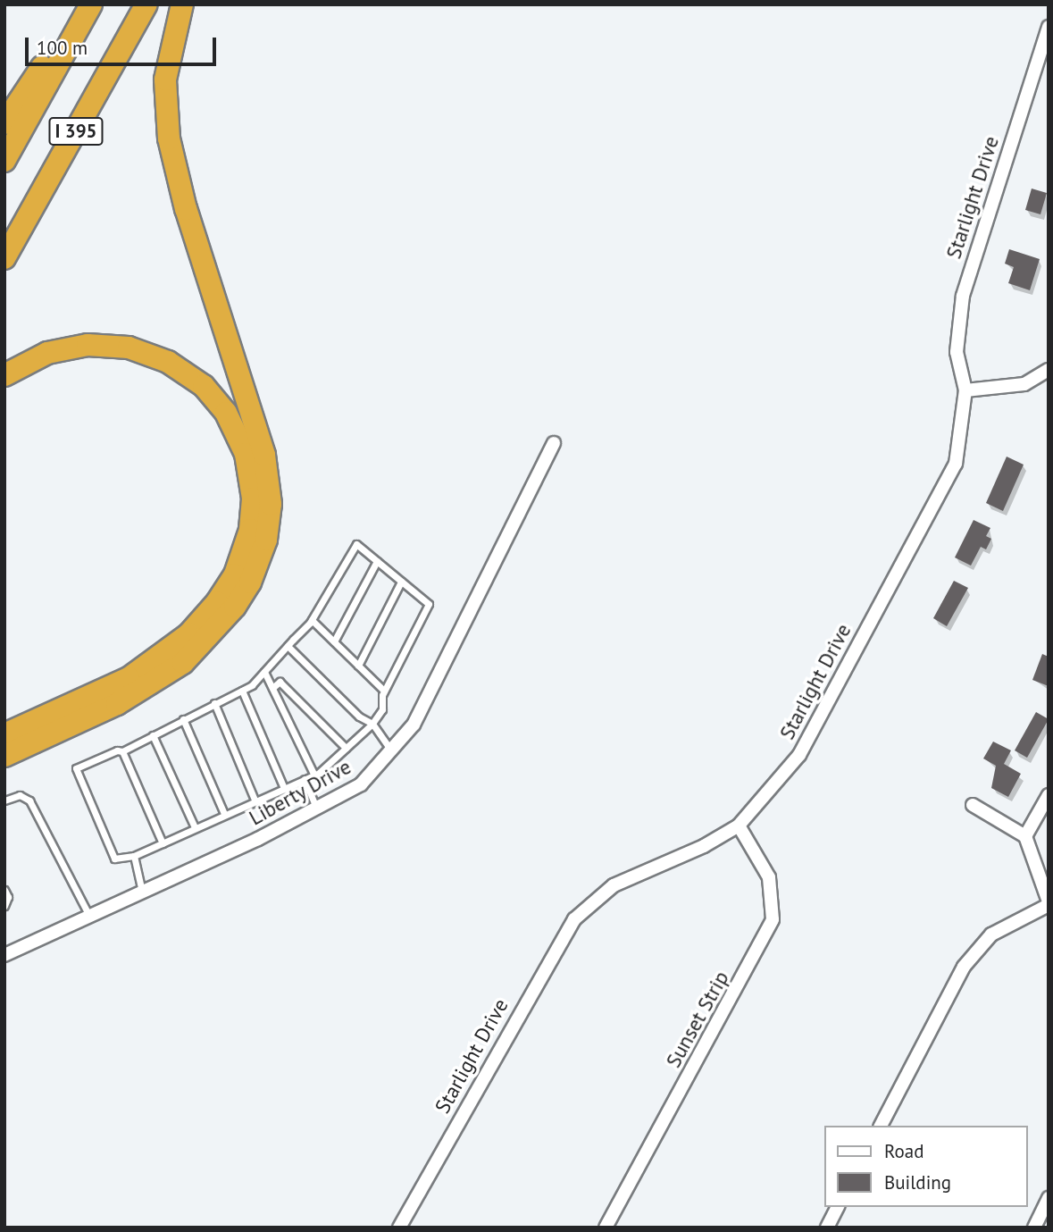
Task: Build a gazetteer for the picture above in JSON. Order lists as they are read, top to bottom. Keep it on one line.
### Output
{"streets":{"highway":["I 395"],"street":["Starlight Drive","Liberty Drive","Sunset Strip"]},"crossings":[["Starlight Drive","Sunset Strip"]],"legend":["Road","Building"],"scale_bar":"100 m"}
